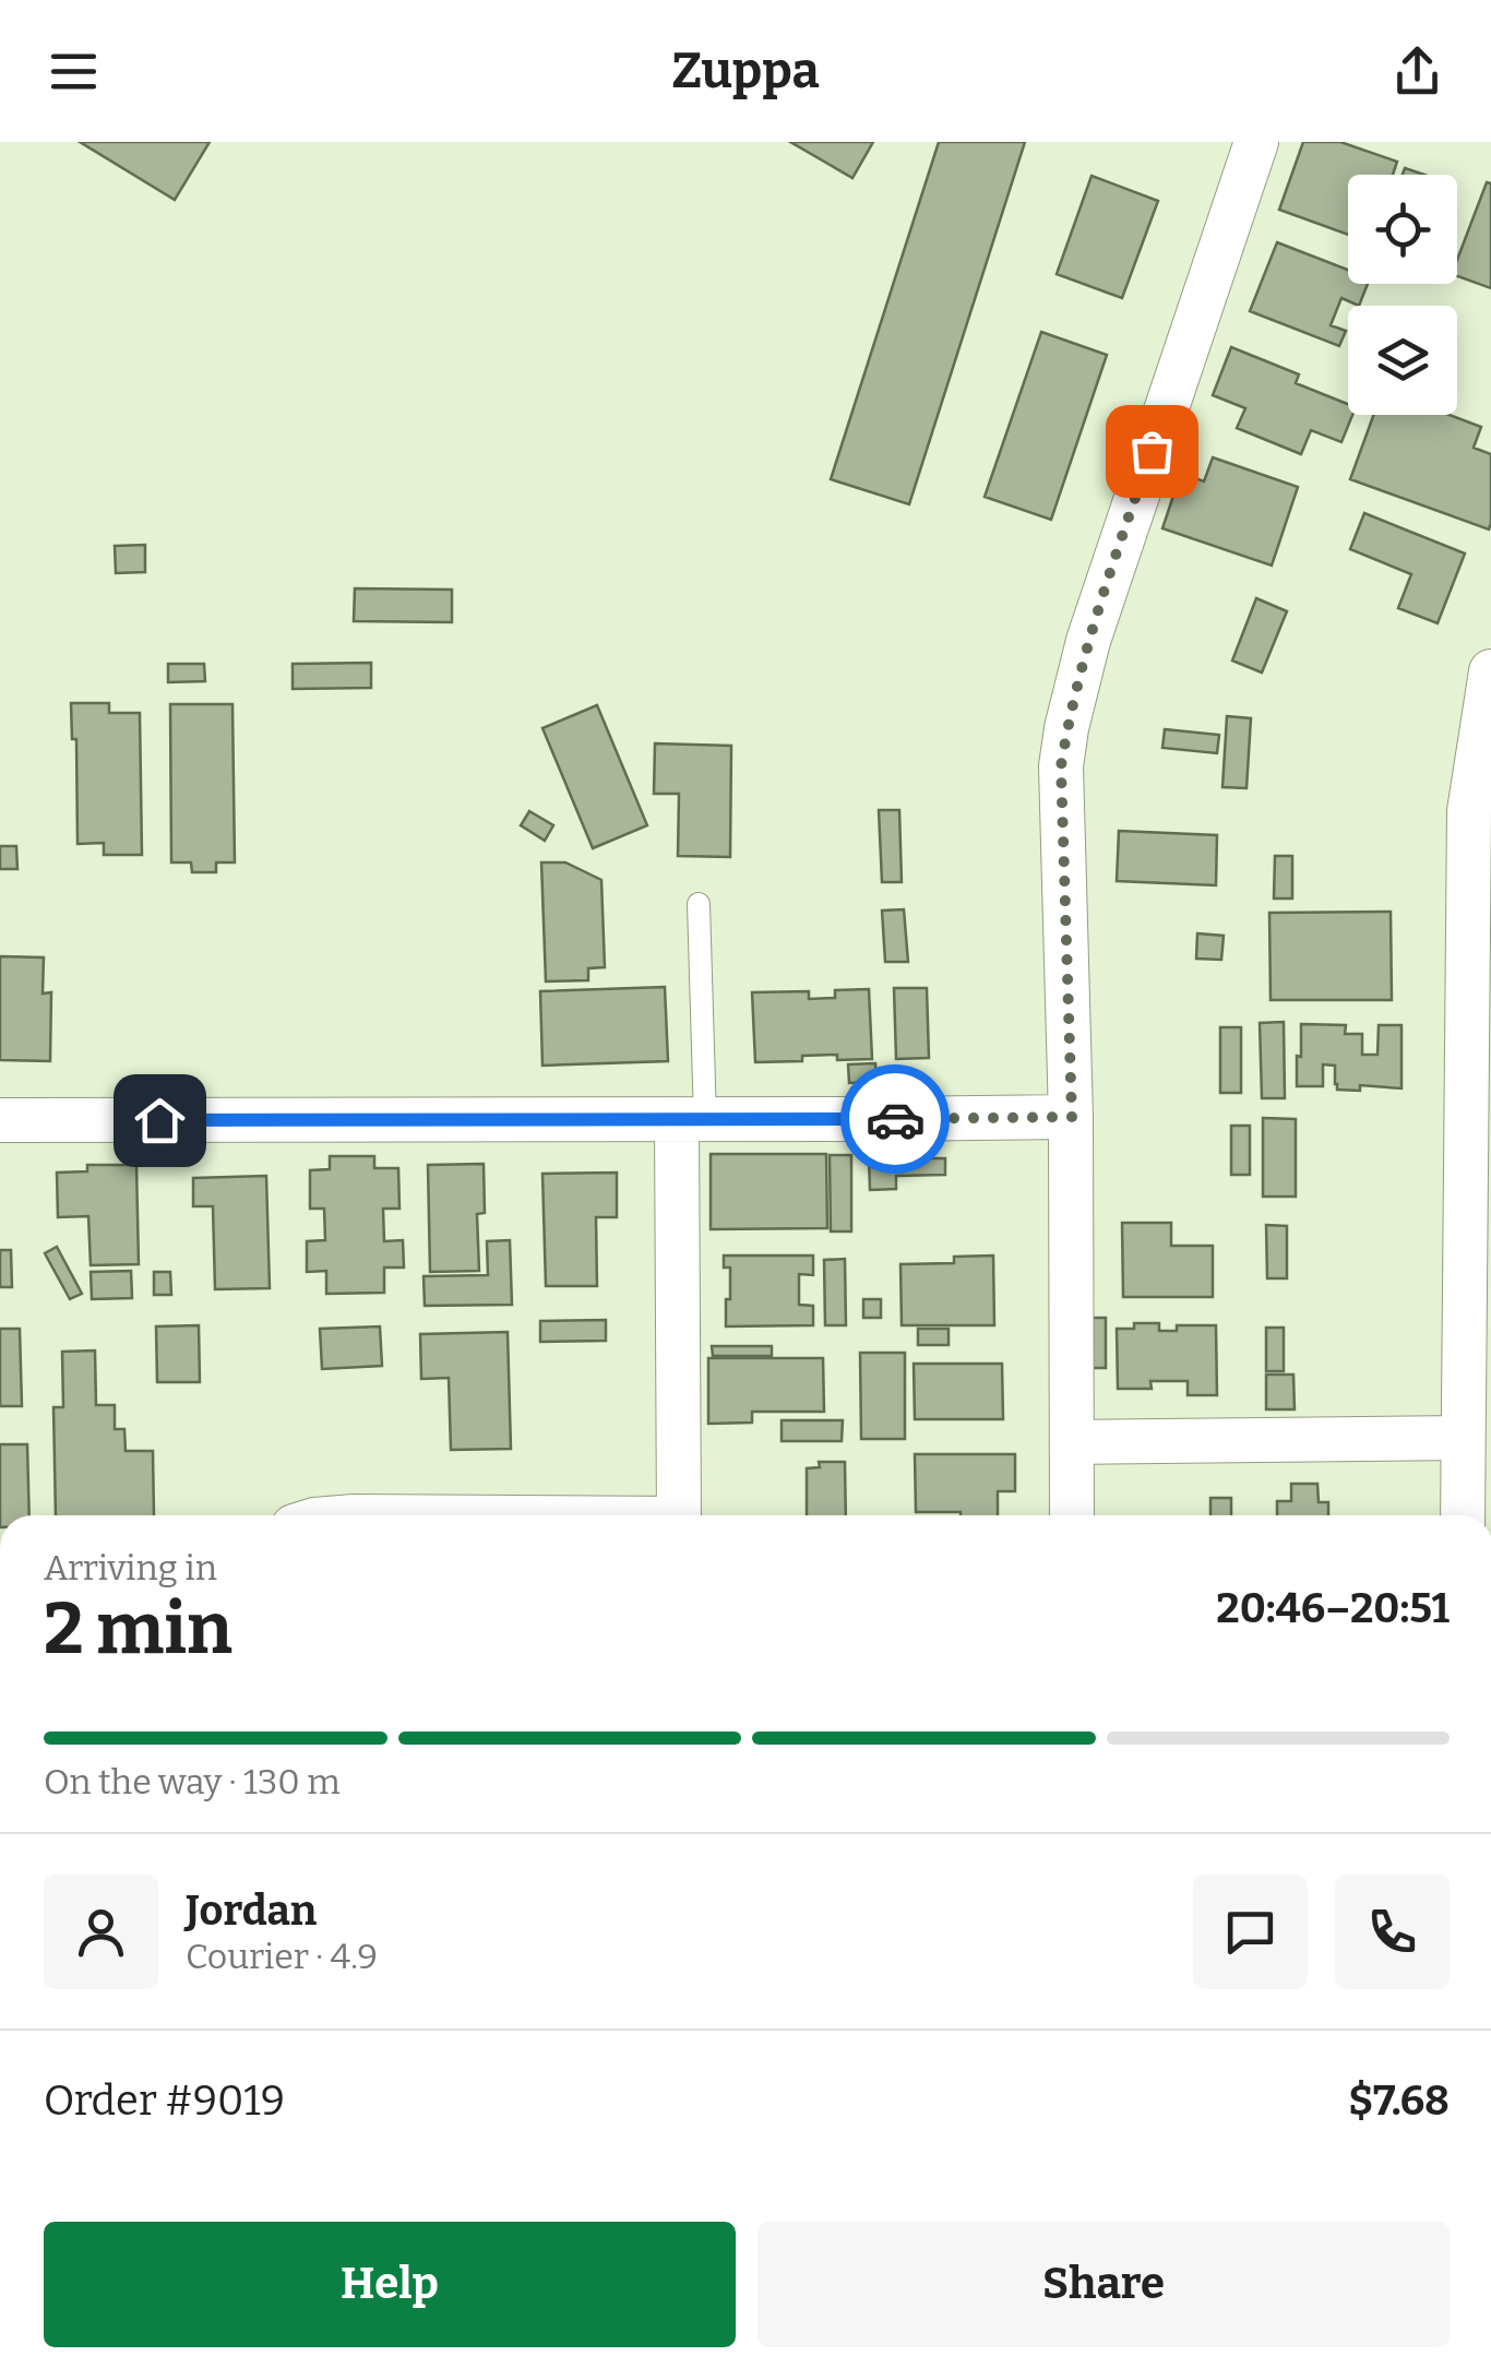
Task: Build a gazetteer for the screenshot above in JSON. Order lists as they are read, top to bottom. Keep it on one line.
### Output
{"page":{"header":"Zuppa","heading":["2 min","Arriving in","20:46–20:51"],"panel":["Jordan","Courier · 4.9","Order #9019","$7.68"],"bar":"On the way · 130 m","buttons":["Help","Share"]}}
